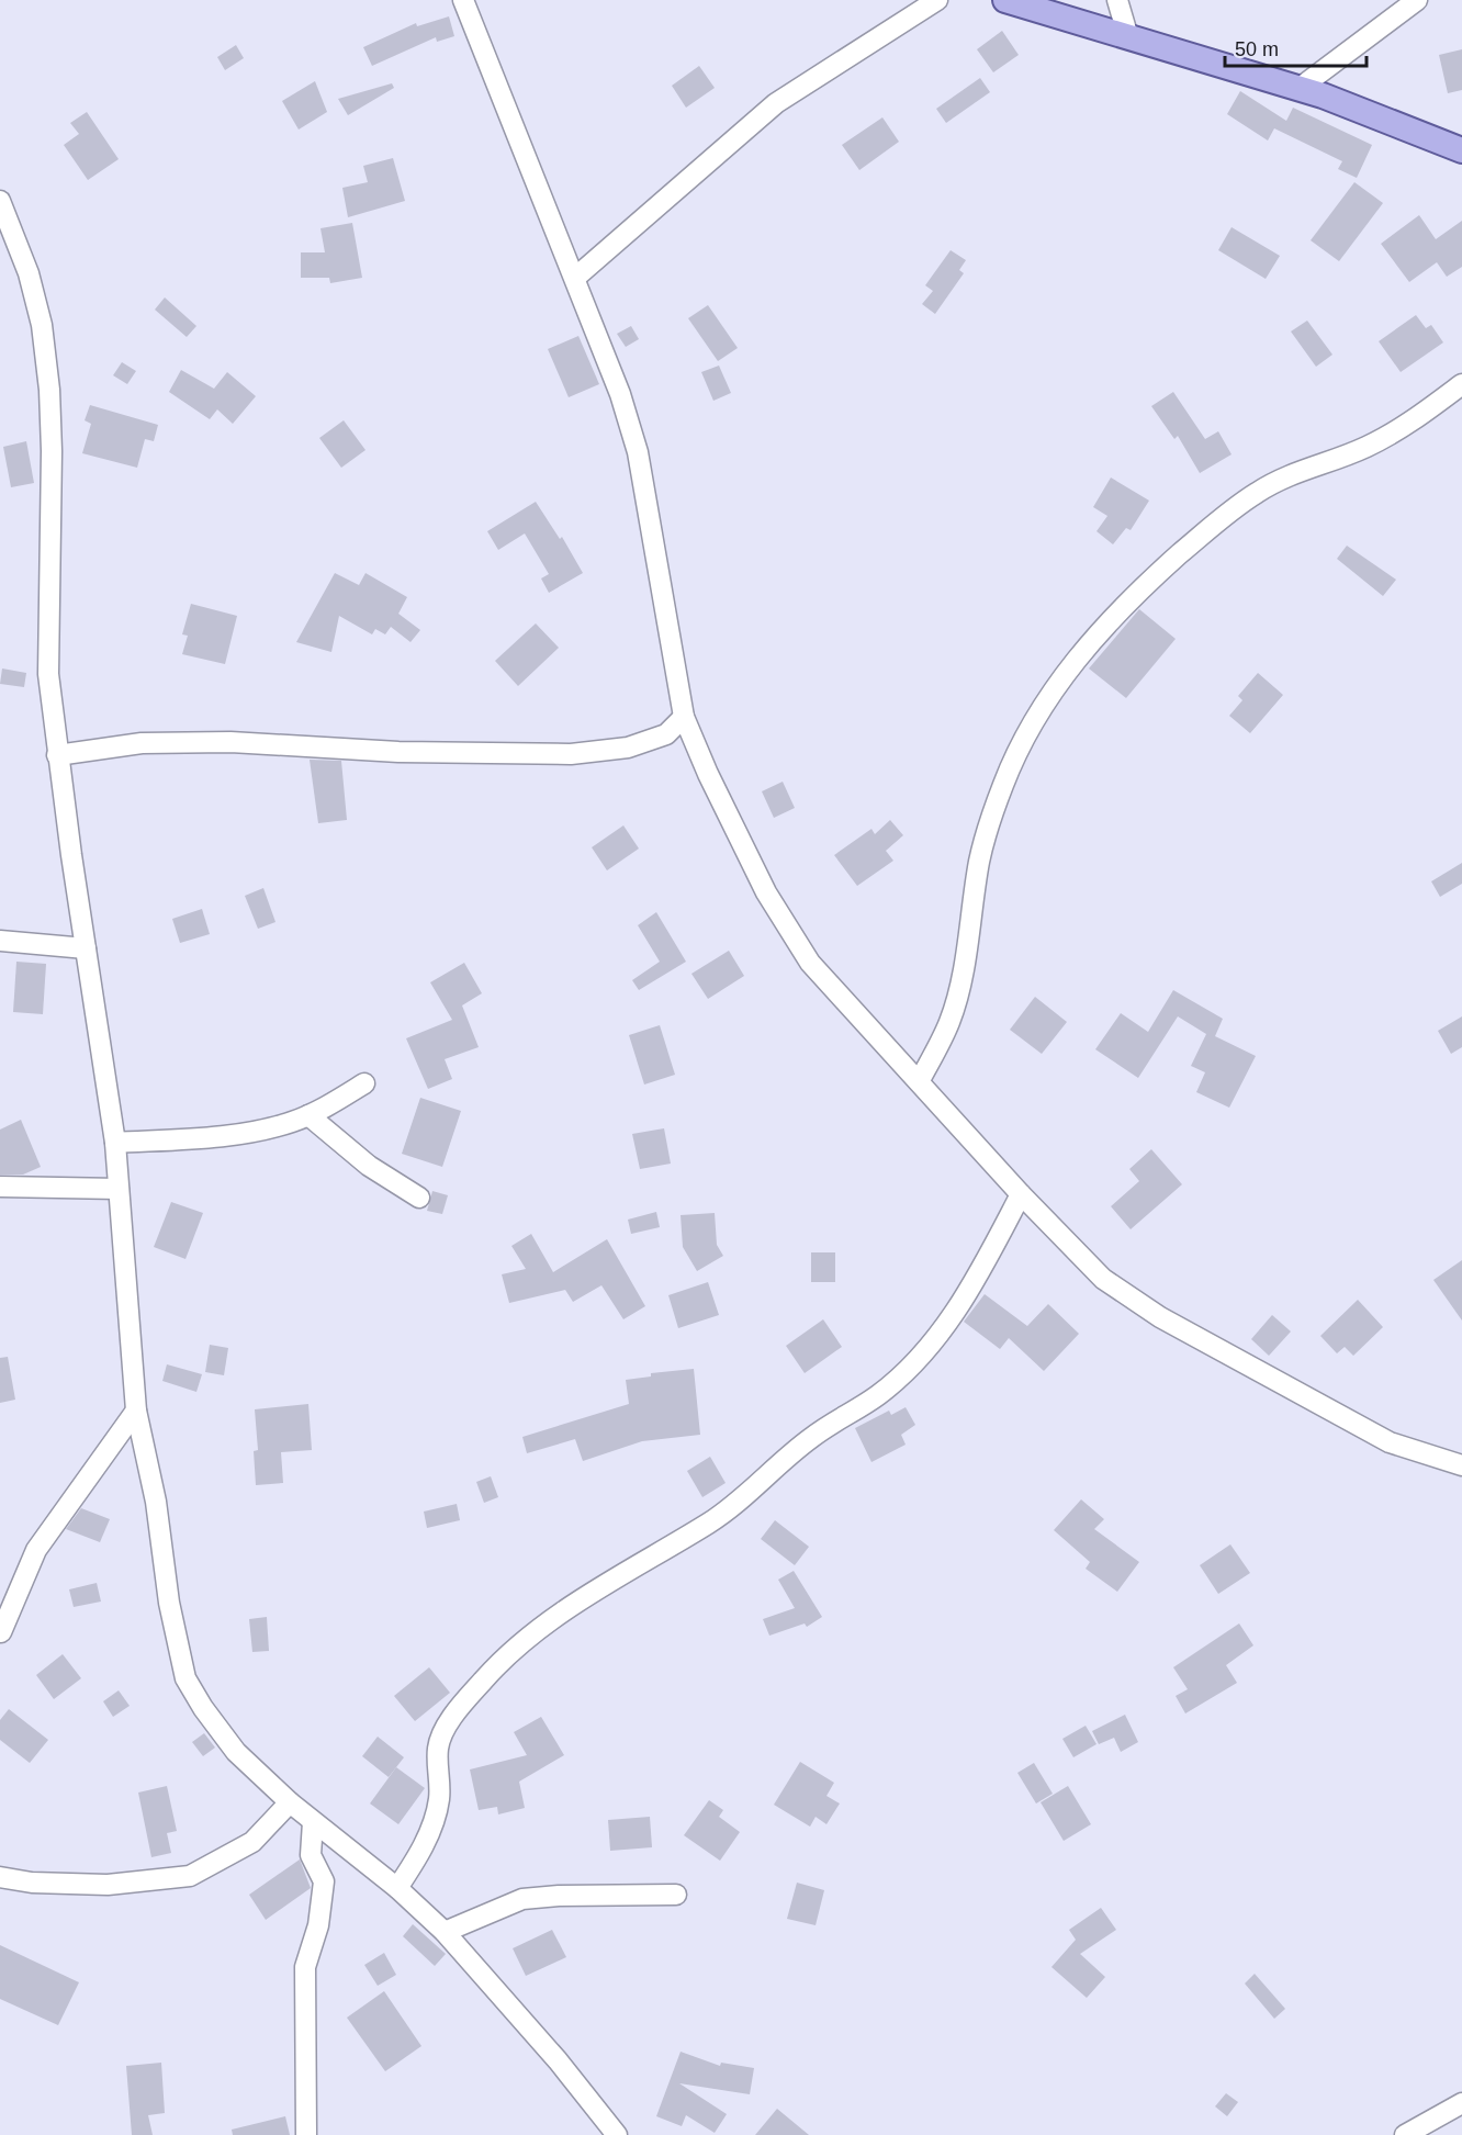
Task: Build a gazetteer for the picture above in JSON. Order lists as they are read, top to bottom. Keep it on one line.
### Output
{"scale_bar":"50 m"}
